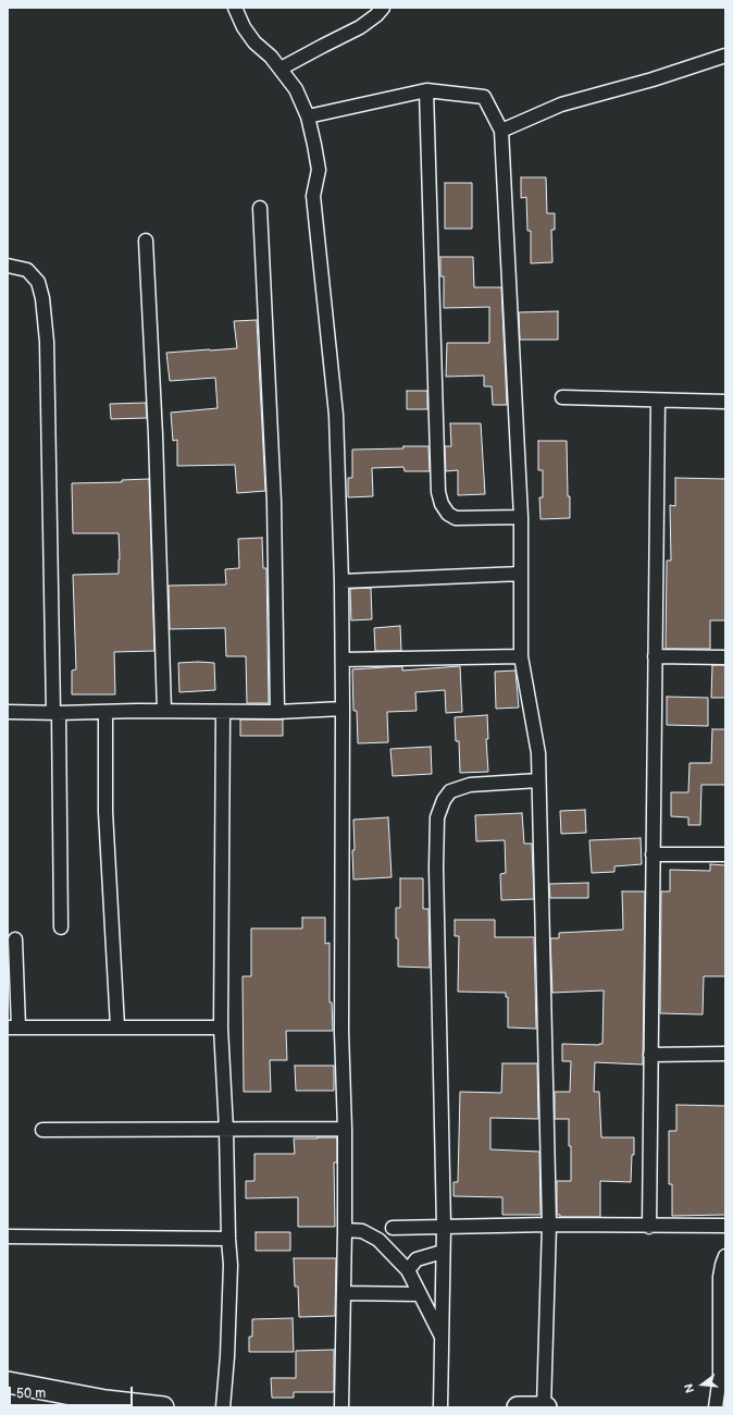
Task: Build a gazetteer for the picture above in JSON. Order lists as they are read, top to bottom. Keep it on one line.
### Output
{"scale_bar":"50 m","north":"left"}
